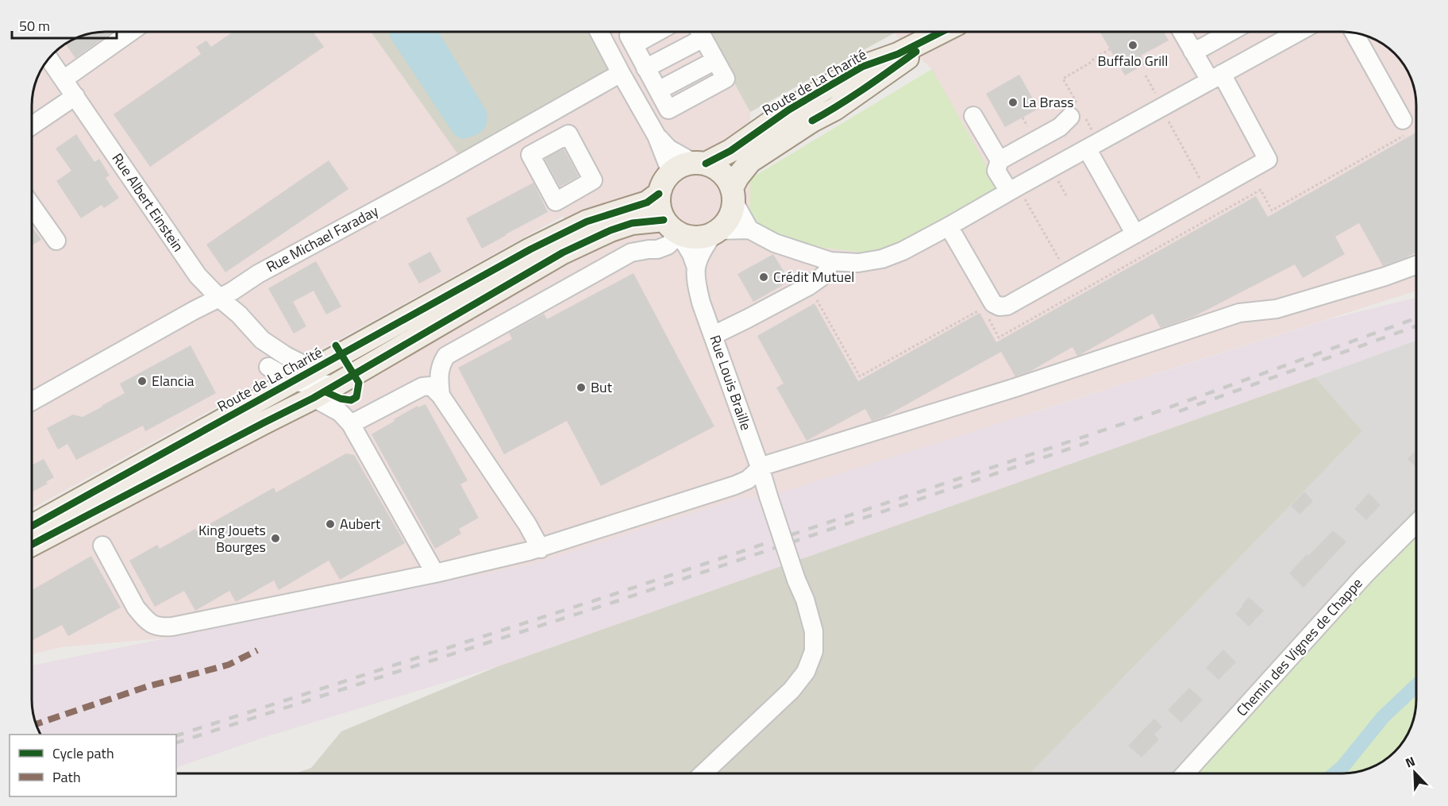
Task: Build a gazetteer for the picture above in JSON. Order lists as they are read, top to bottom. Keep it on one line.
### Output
{"streets":{"main road":["Route de La Charité"],"street":["Rue Albert Einstein","Rue Michael Faraday","Rue Louis Braille","Chemin des Vignes de Chappe"]},"crossings":[["Route de La Charité","Rue Albert Einstein"],["Route de La Charité","Rue Louis Braille"],["Rue Albert Einstein","Rue Michael Faraday"]],"places":["Buffalo Grill","La Brass","Crédit Mutuel","Elancia","But","Aubert","King Jouets Bourges"],"legend":["Cycle path","Path"],"scale_bar":"50 m","north":"top left"}
